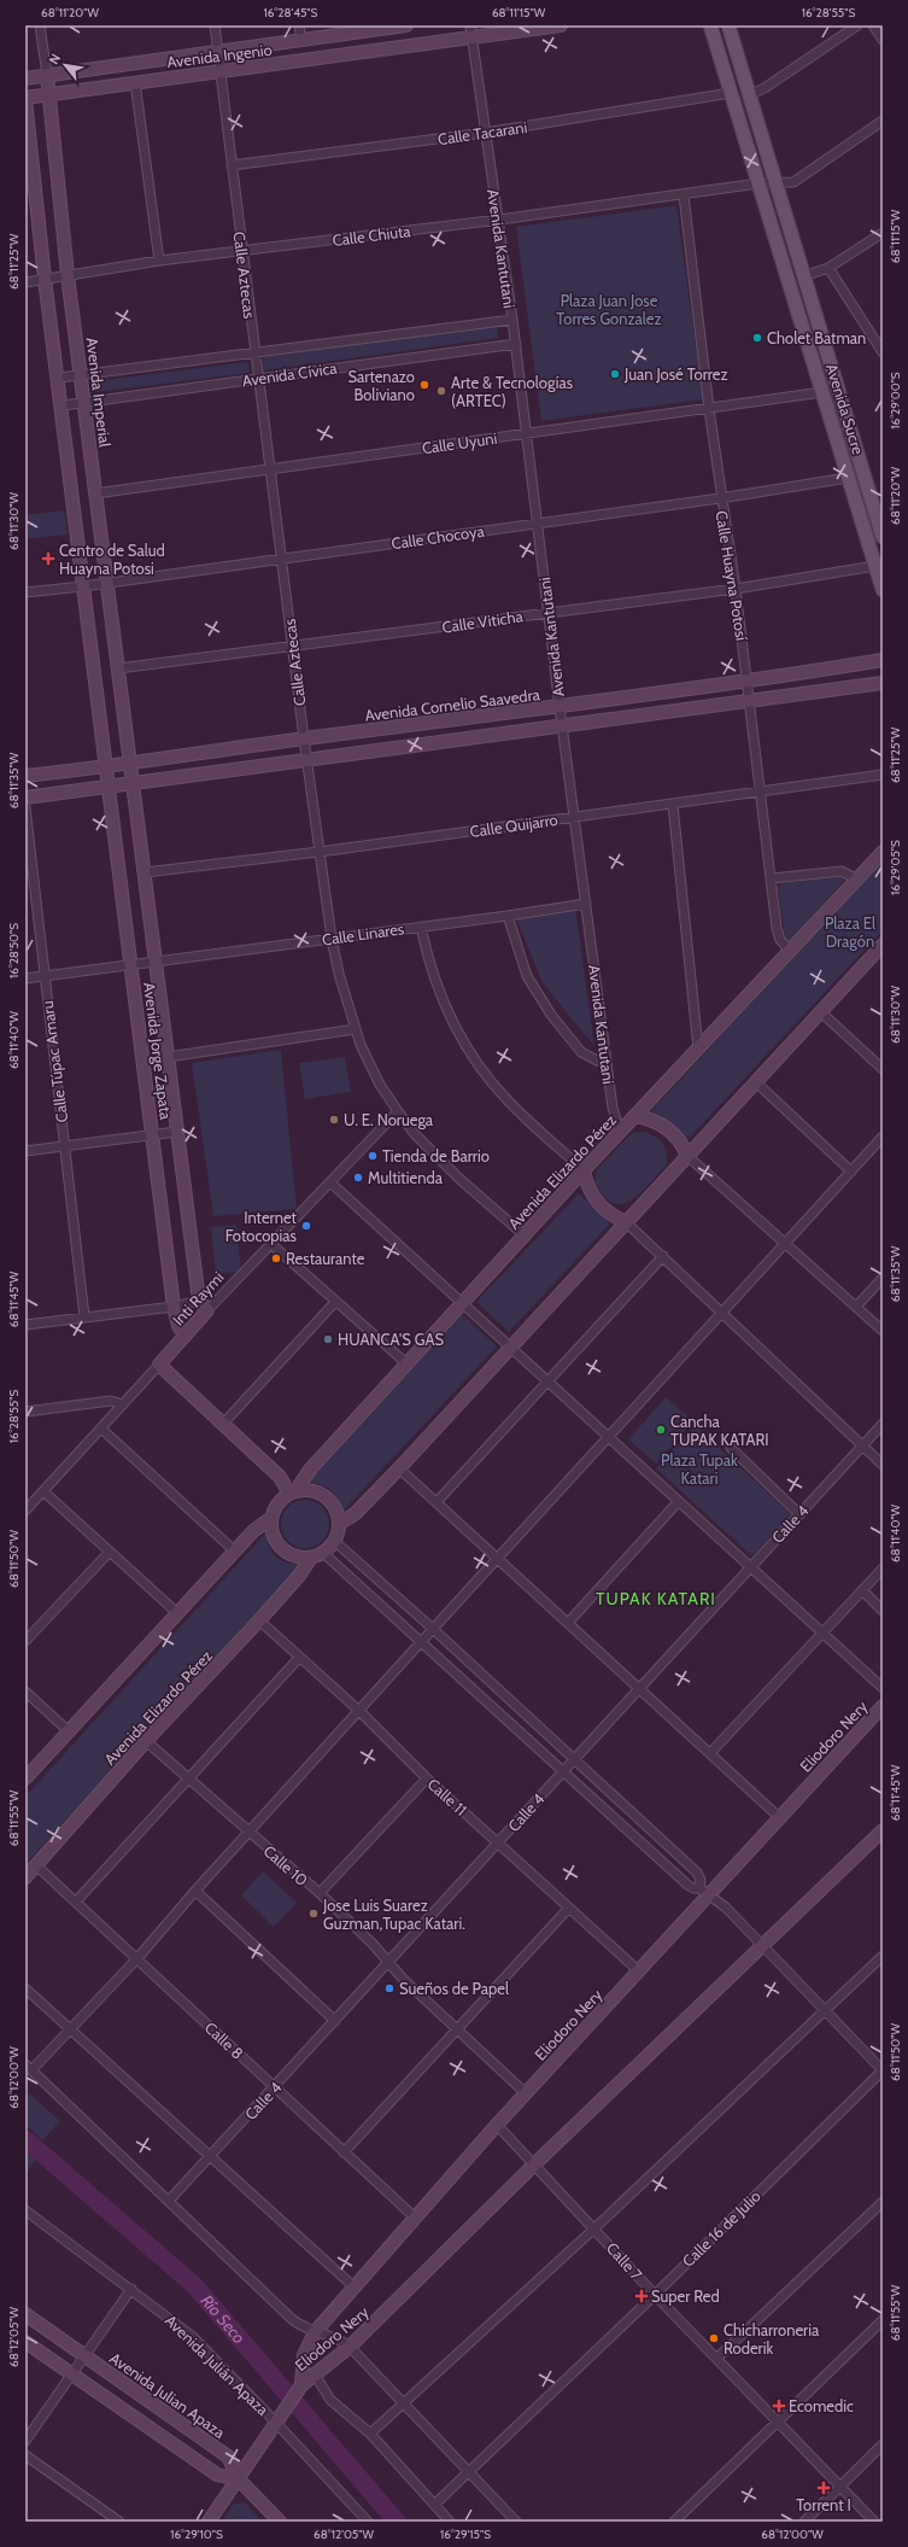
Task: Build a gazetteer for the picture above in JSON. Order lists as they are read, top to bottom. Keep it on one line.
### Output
{"streets":{"main road":["Avenida Sucre"],"street":["Avenida Ingenio","Calle Tacarani","Calle Chiuta","Avenida Kantutani","Calle Aztecas","Avenida Cívica","Avenida Imperial","Calle Uyuni","Calle Chocoya","Calle Huayna Potosí","Calle Viticha","Avenida Cornelio Saavedra","Calle Quijarro","Calle Linares","Avenida Jorge Zapata","Calle Túpac Amaru","Avenida Elizardo Pérez","Inti Raymi","Calle 4","Eliodoro Nery","Calle 11","Calle 10","Calle 8","Calle 16 de Julio","Calle 7","Avenida Julián Apaza","Avenida Julian Apaza"]},"crossings":[["Avenida Ingenio","Avenida Kantutani"],["Avenida Ingenio","Calle Aztecas"],["Avenida Ingenio","Avenida Imperial"],["Calle Tacarani","Avenida Kantutani"],["Calle Tacarani","Calle Aztecas"],["Calle Tacarani","Avenida Sucre"],["Calle Chiuta","Avenida Kantutani"],["Calle Chiuta","Calle Aztecas"],["Calle Chiuta","Avenida Imperial"],["Calle Chiuta","Avenida Sucre"],["Calle Chiuta","Calle Huayna Potosí"],["Avenida Kantutani","Avenida Cívica"],["Avenida Kantutani","Calle Uyuni"],["Avenida Kantutani","Calle Chocoya"],["Avenida Kantutani","Calle Viticha"],["Avenida Kantutani","Avenida Cornelio Saavedra"],["Avenida Kantutani","Calle Quijarro"],["Avenida Kantutani","Calle Linares"],["Avenida Kantutani","Avenida Elizardo Pérez"],["Calle Aztecas","Avenida Cívica"],["Calle Aztecas","Calle Uyuni"],["Calle Aztecas","Calle Chocoya"],["Calle Aztecas","Calle Viticha"],["Calle Aztecas","Avenida Cornelio Saavedra"],["Calle Aztecas","Calle Quijarro"],["Calle Aztecas","Calle Linares"],["Calle Aztecas","Avenida Elizardo Pérez"],["Calle Aztecas","Inti Raymi"],["Avenida Cívica","Avenida Imperial"],["Avenida Imperial","Calle Uyuni"],["Avenida Imperial","Calle Chocoya"],["Avenida Imperial","Calle Viticha"],["Avenida Imperial","Avenida Cornelio Saavedra"],["Avenida Imperial","Avenida Jorge Zapata"],["Avenida Sucre","Calle Uyuni"],["Avenida Sucre","Calle Chocoya"],["Avenida Sucre","Calle Viticha"],["Calle Uyuni","Calle Huayna Potosí"],["Calle Chocoya","Calle Huayna Potosí"],["Calle Huayna Potosí","Calle Viticha"],["Calle Huayna Potosí","Avenida Cornelio Saavedra"],["Calle Huayna Potosí","Calle Quijarro"],["Calle Huayna Potosí","Avenida Elizardo Pérez"],["Avenida Cornelio Saavedra","Avenida Jorge Zapata"],["Calle Quijarro","Avenida Jorge Zapata"],["Calle Linares","Avenida Jorge Zapata"],["Calle Linares","Calle Túpac Amaru"],["Avenida Jorge Zapata","Inti Raymi"],["Avenida Elizardo Pérez","Calle 11"],["Avenida Elizardo Pérez","Calle 10"],["Avenida Elizardo Pérez","Calle 8"],["Calle 4","Calle 11"],["Calle 4","Calle 10"],["Calle 4","Calle 8"],["Eliodoro Nery","Calle 11"],["Eliodoro Nery","Calle 10"],["Eliodoro Nery","Calle 8"],["Eliodoro Nery","Calle 7"],["Calle 16 de Julio","Calle 7"]],"districts":["TUPAK KATARI"],"water":["Río Seco"],"parks":["Plaza Juan Jose Torres Gonzalez","Plaza El Dragón","Plaza Tupak Katari"],"places":{"other":["Cholet Batman","Juan José Torrez","Sartenazo Boliviano","Arte & Tecnologías (ARTEC)","U. E. Noruega","Tienda de Barrio","Multitienda","Internet Fotocopias","Restaurante","HUANCA'S GAS","Cancha TUPAK KATARI","Jose Luis Suarez Guzman,Tupac Katari.","Sueños de Papel","Chicharroneria Roderik"],"health":["Centro de Salud Huayna Potosi","Super Red","Ecomedic","Torrent I"]},"north":"top left","coordinates":["68°11'20\"W","16°28'45\"S","68°11'15\"W","16°28'55\"S","68°11'25\"W","16°29'00\"S","68°11'30\"W","68°11'35\"W","16°29'05\"S","16°28'50\"S","68°11'40\"W","68°11'45\"W","68°11'50\"W","68°11'55\"W","68°12'00\"W","68°12'05\"W","16°29'10\"S","16°29'15\"S"]}
